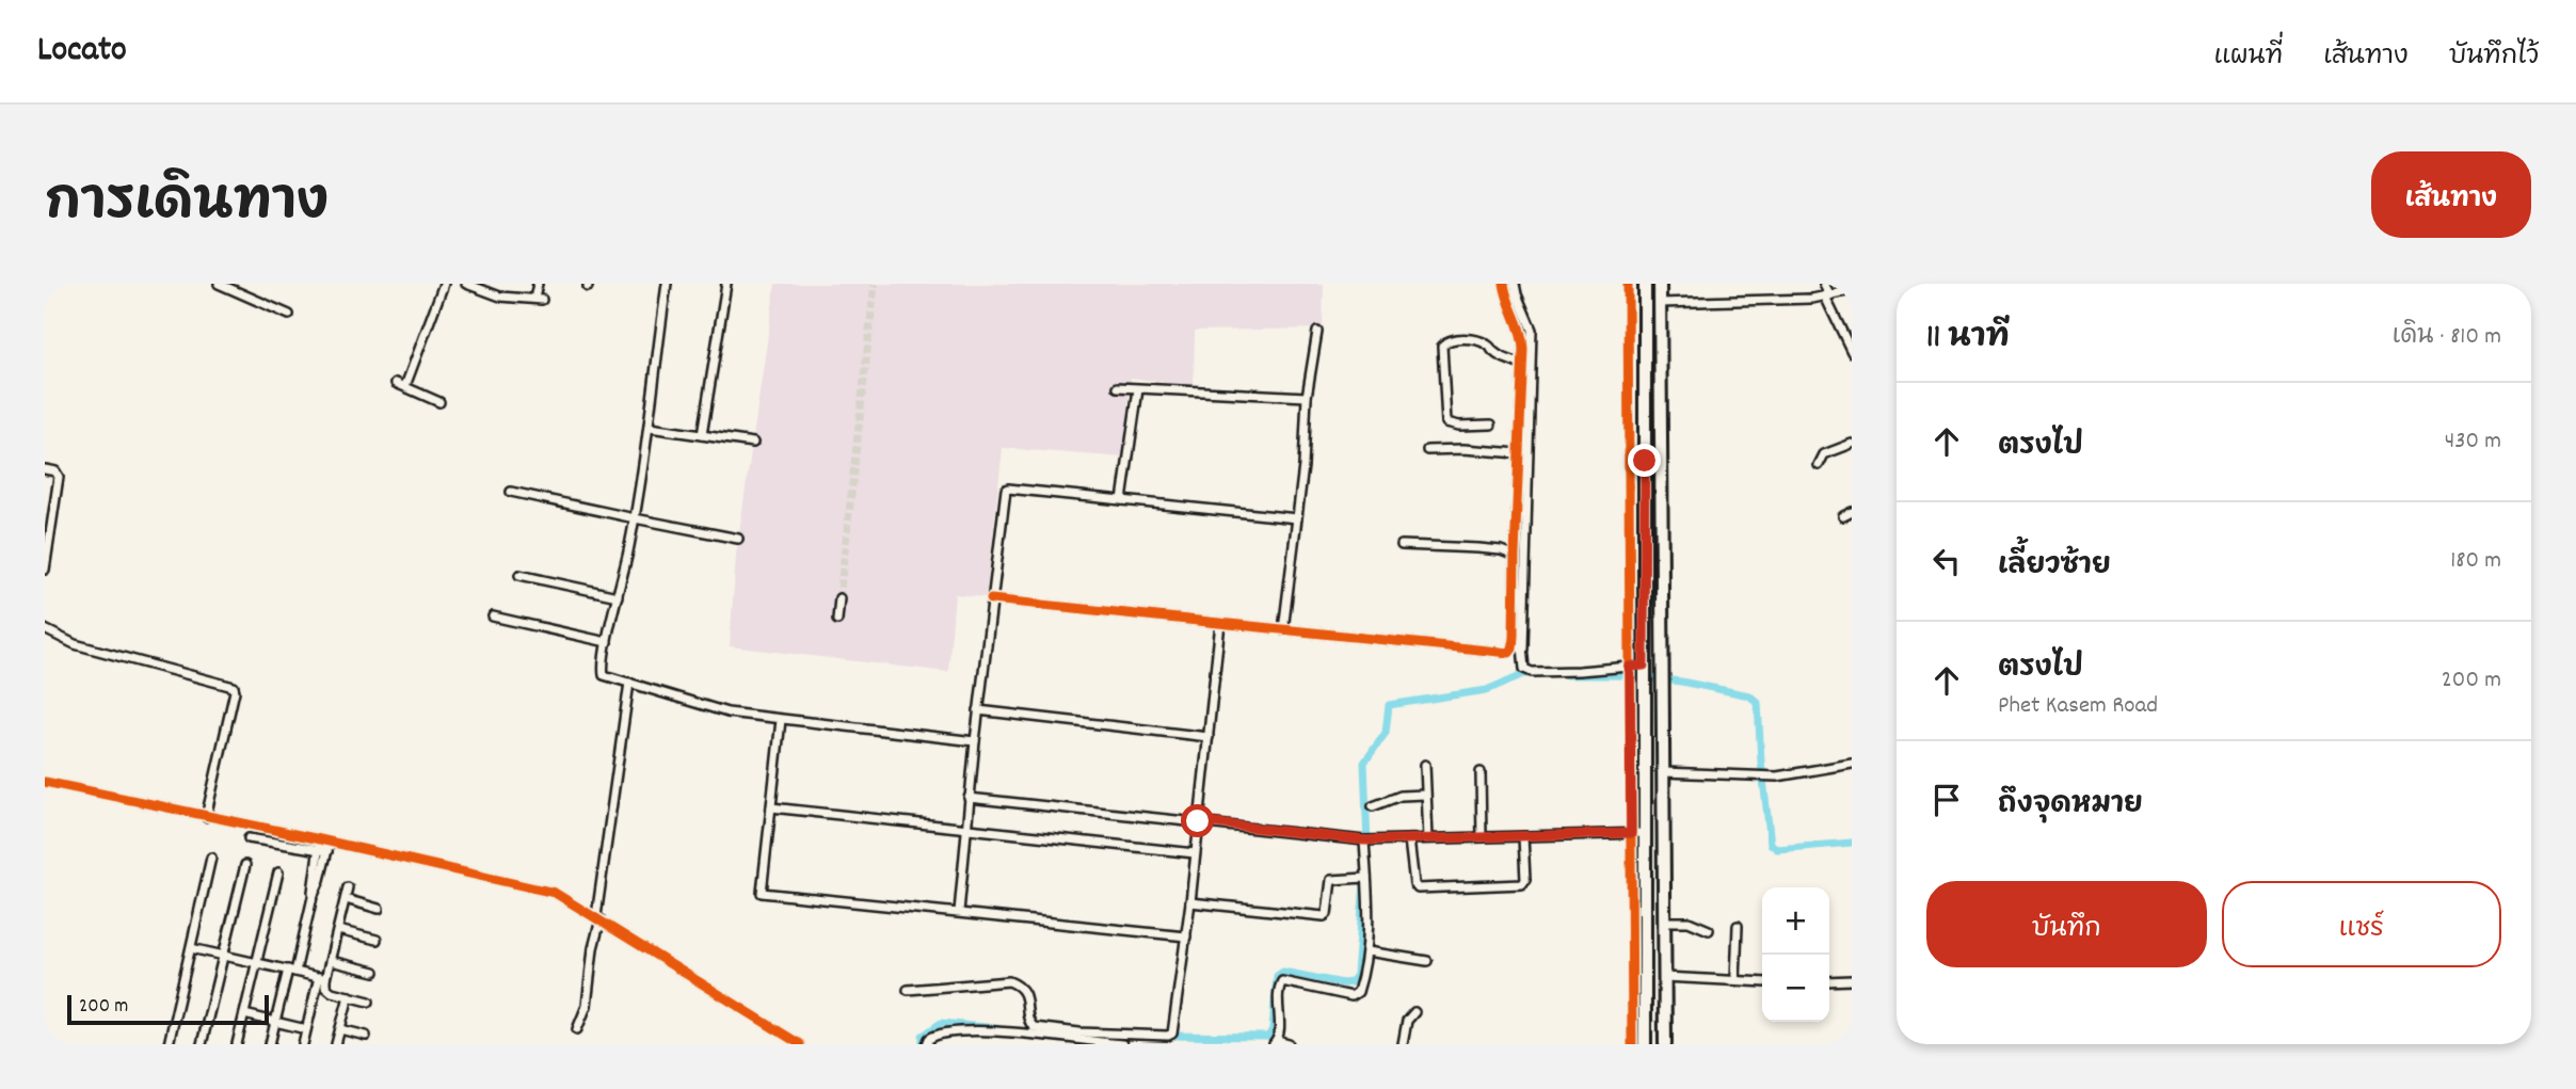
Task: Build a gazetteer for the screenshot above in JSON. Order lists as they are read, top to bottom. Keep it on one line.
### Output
{"scale_bar":"200 m","page":{"header":"Locato","nav":["แผนที่","เส้นทาง","บันทึกไว้"],"title":"การเดินทาง","buttons":["เส้นทาง",["บันทึก","แชร์"]],"heading":["11 นาที","เดิน · 810 m"],"list":[["ตรงไป","430 m"],["เลี้ยวซ้าย","180 m"],["ตรงไป","Phet Kasem Road","200 m"],"ถึงจุดหมาย"],"map_buttons":["+","−"],"scale":"200 m"}}
